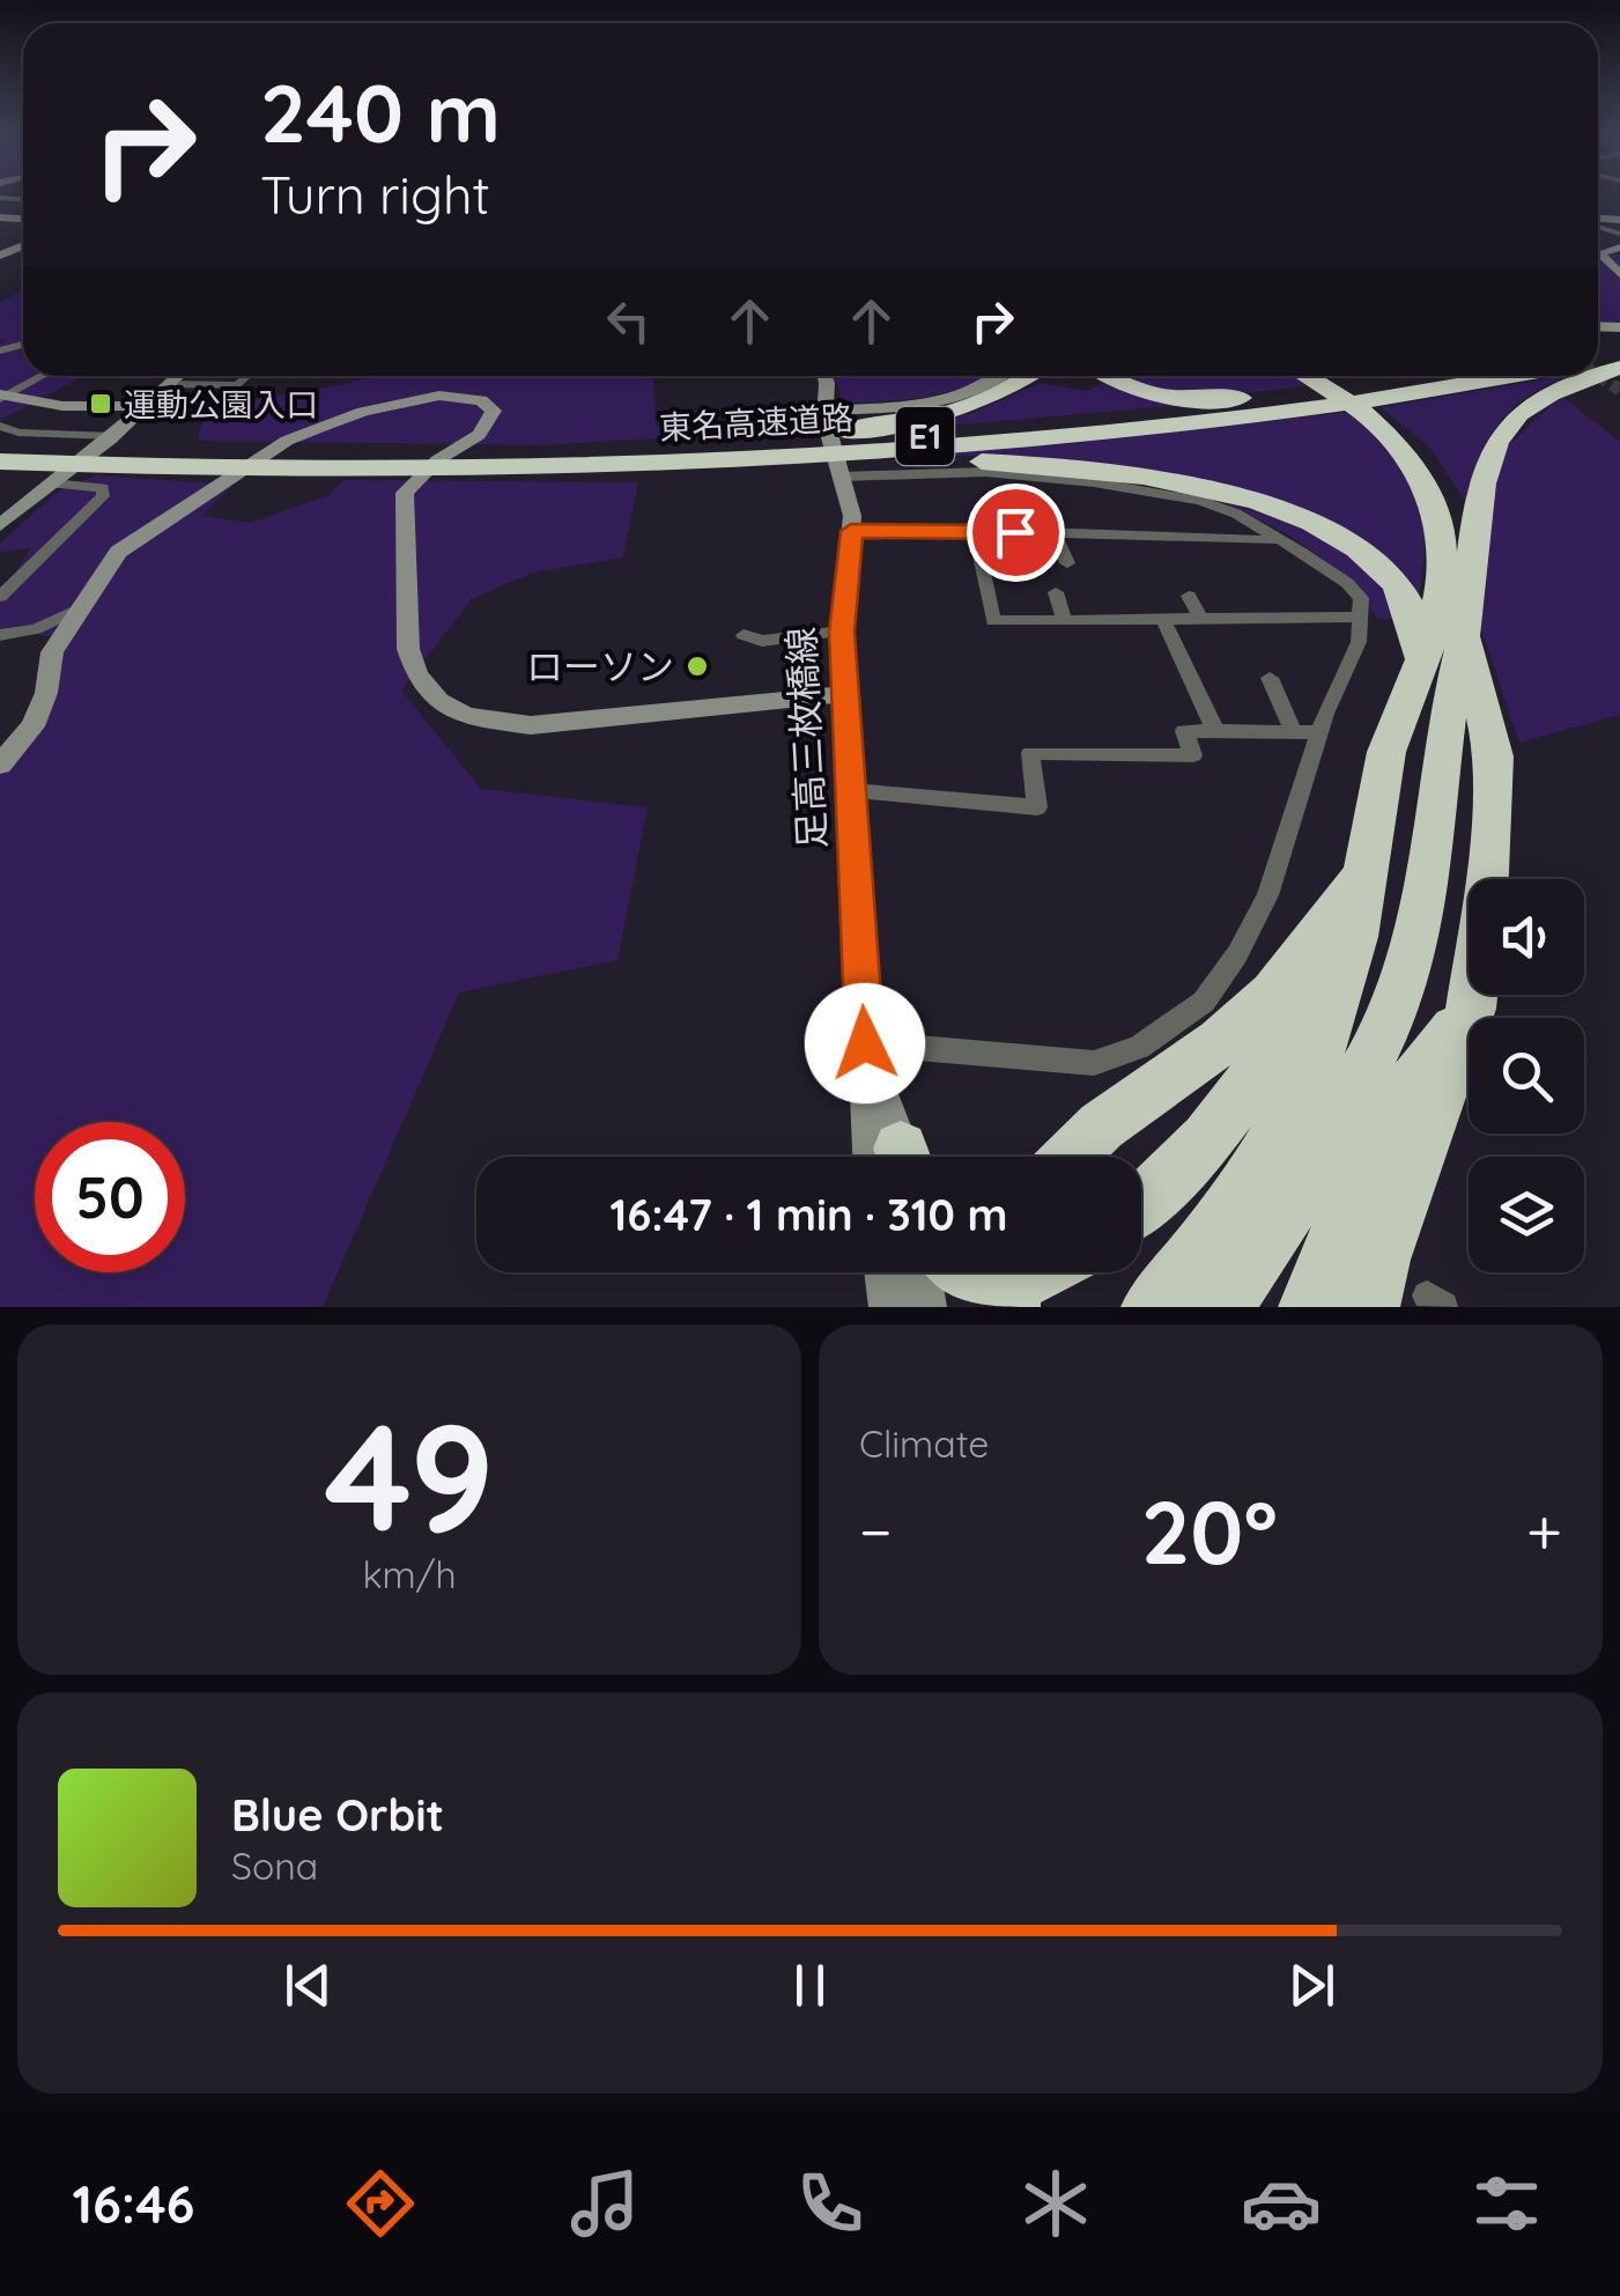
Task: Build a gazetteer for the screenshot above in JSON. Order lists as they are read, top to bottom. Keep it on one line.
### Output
{"streets":{"highway":["東名高速道路","E1"],"street":["足高三枚橋線"]},"places":{"transit":["運動公園入口"],"other":["ローソン"]},"page":{"turn":["240 m","Turn right"],"limit":"50","trip":"16:47 · 1 min · 310 m","tile":[["49","km/h"],"Climate"],"heat":["−","20°","+"],"song":["Blue Orbit","Sona"],"tabs":"16:46"}}
